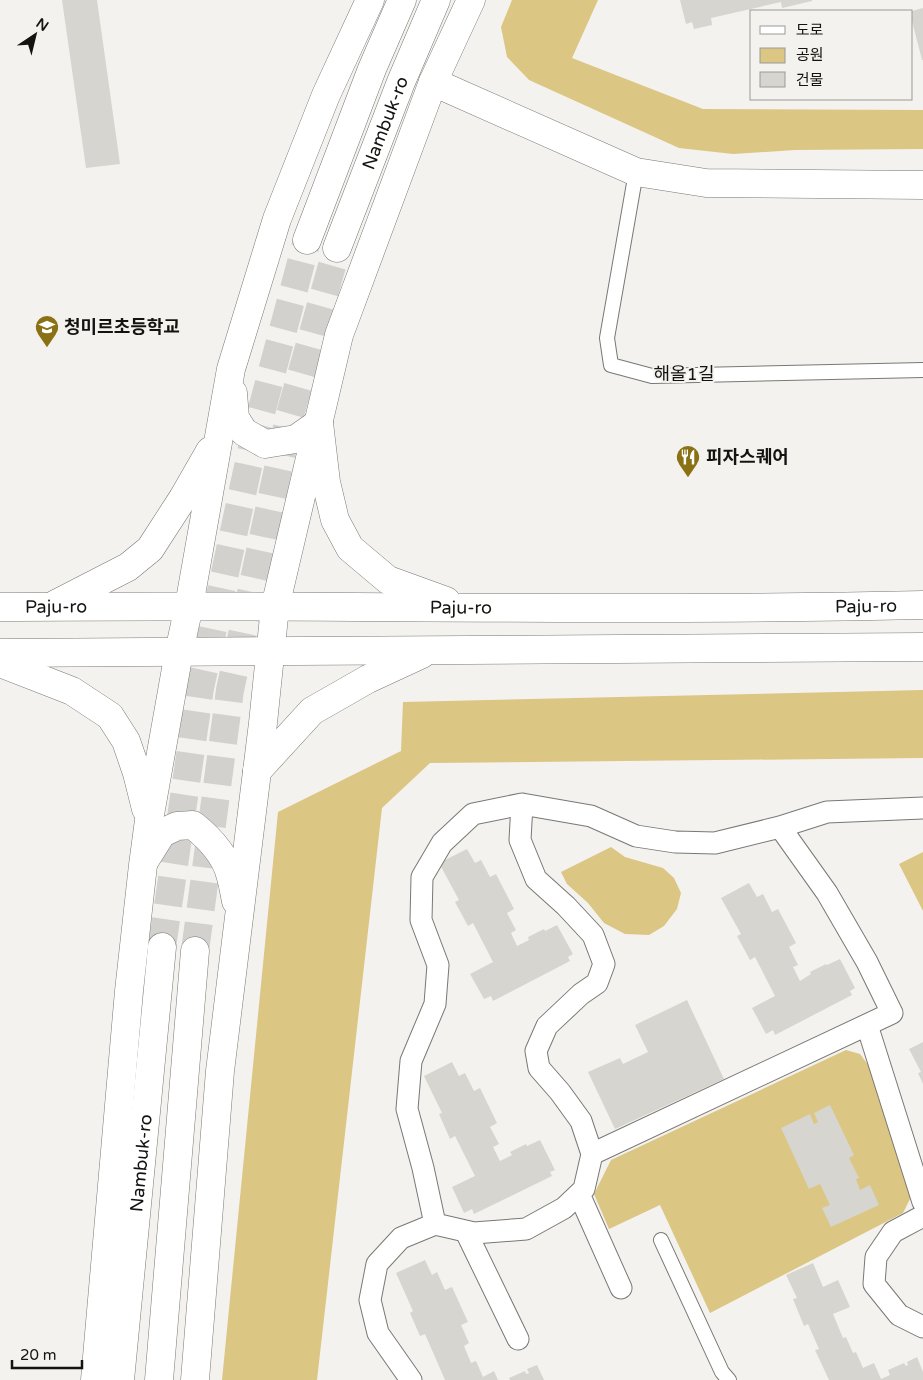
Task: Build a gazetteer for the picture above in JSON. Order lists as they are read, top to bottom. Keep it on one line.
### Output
{"streets":{"main road":["Nambuk-ro","Paju-ro"],"lane":["해올1길"]},"places":{"school or university":["청미르초등학교"],"restaurant":["피자스퀘어"]},"legend":["도로","공원","건물"],"scale_bar":"20 m","north":"top right"}
